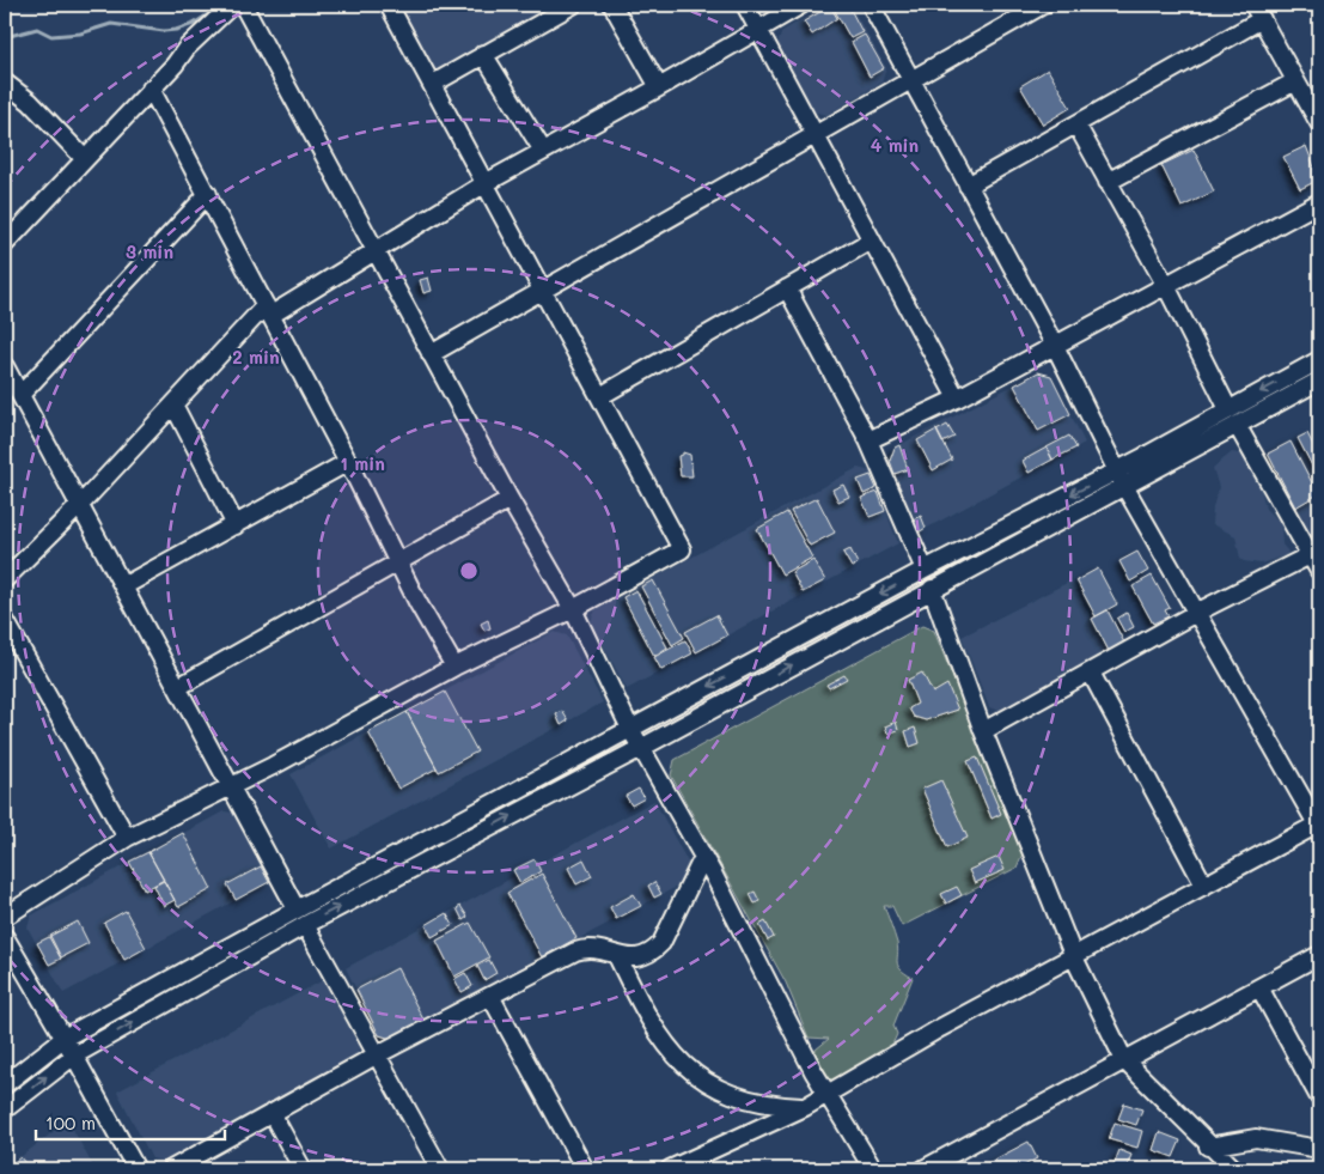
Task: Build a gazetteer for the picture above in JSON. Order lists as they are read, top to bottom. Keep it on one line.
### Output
{"scale_bar":"100 m","rings":["4 min","3 min","2 min","1 min"]}
